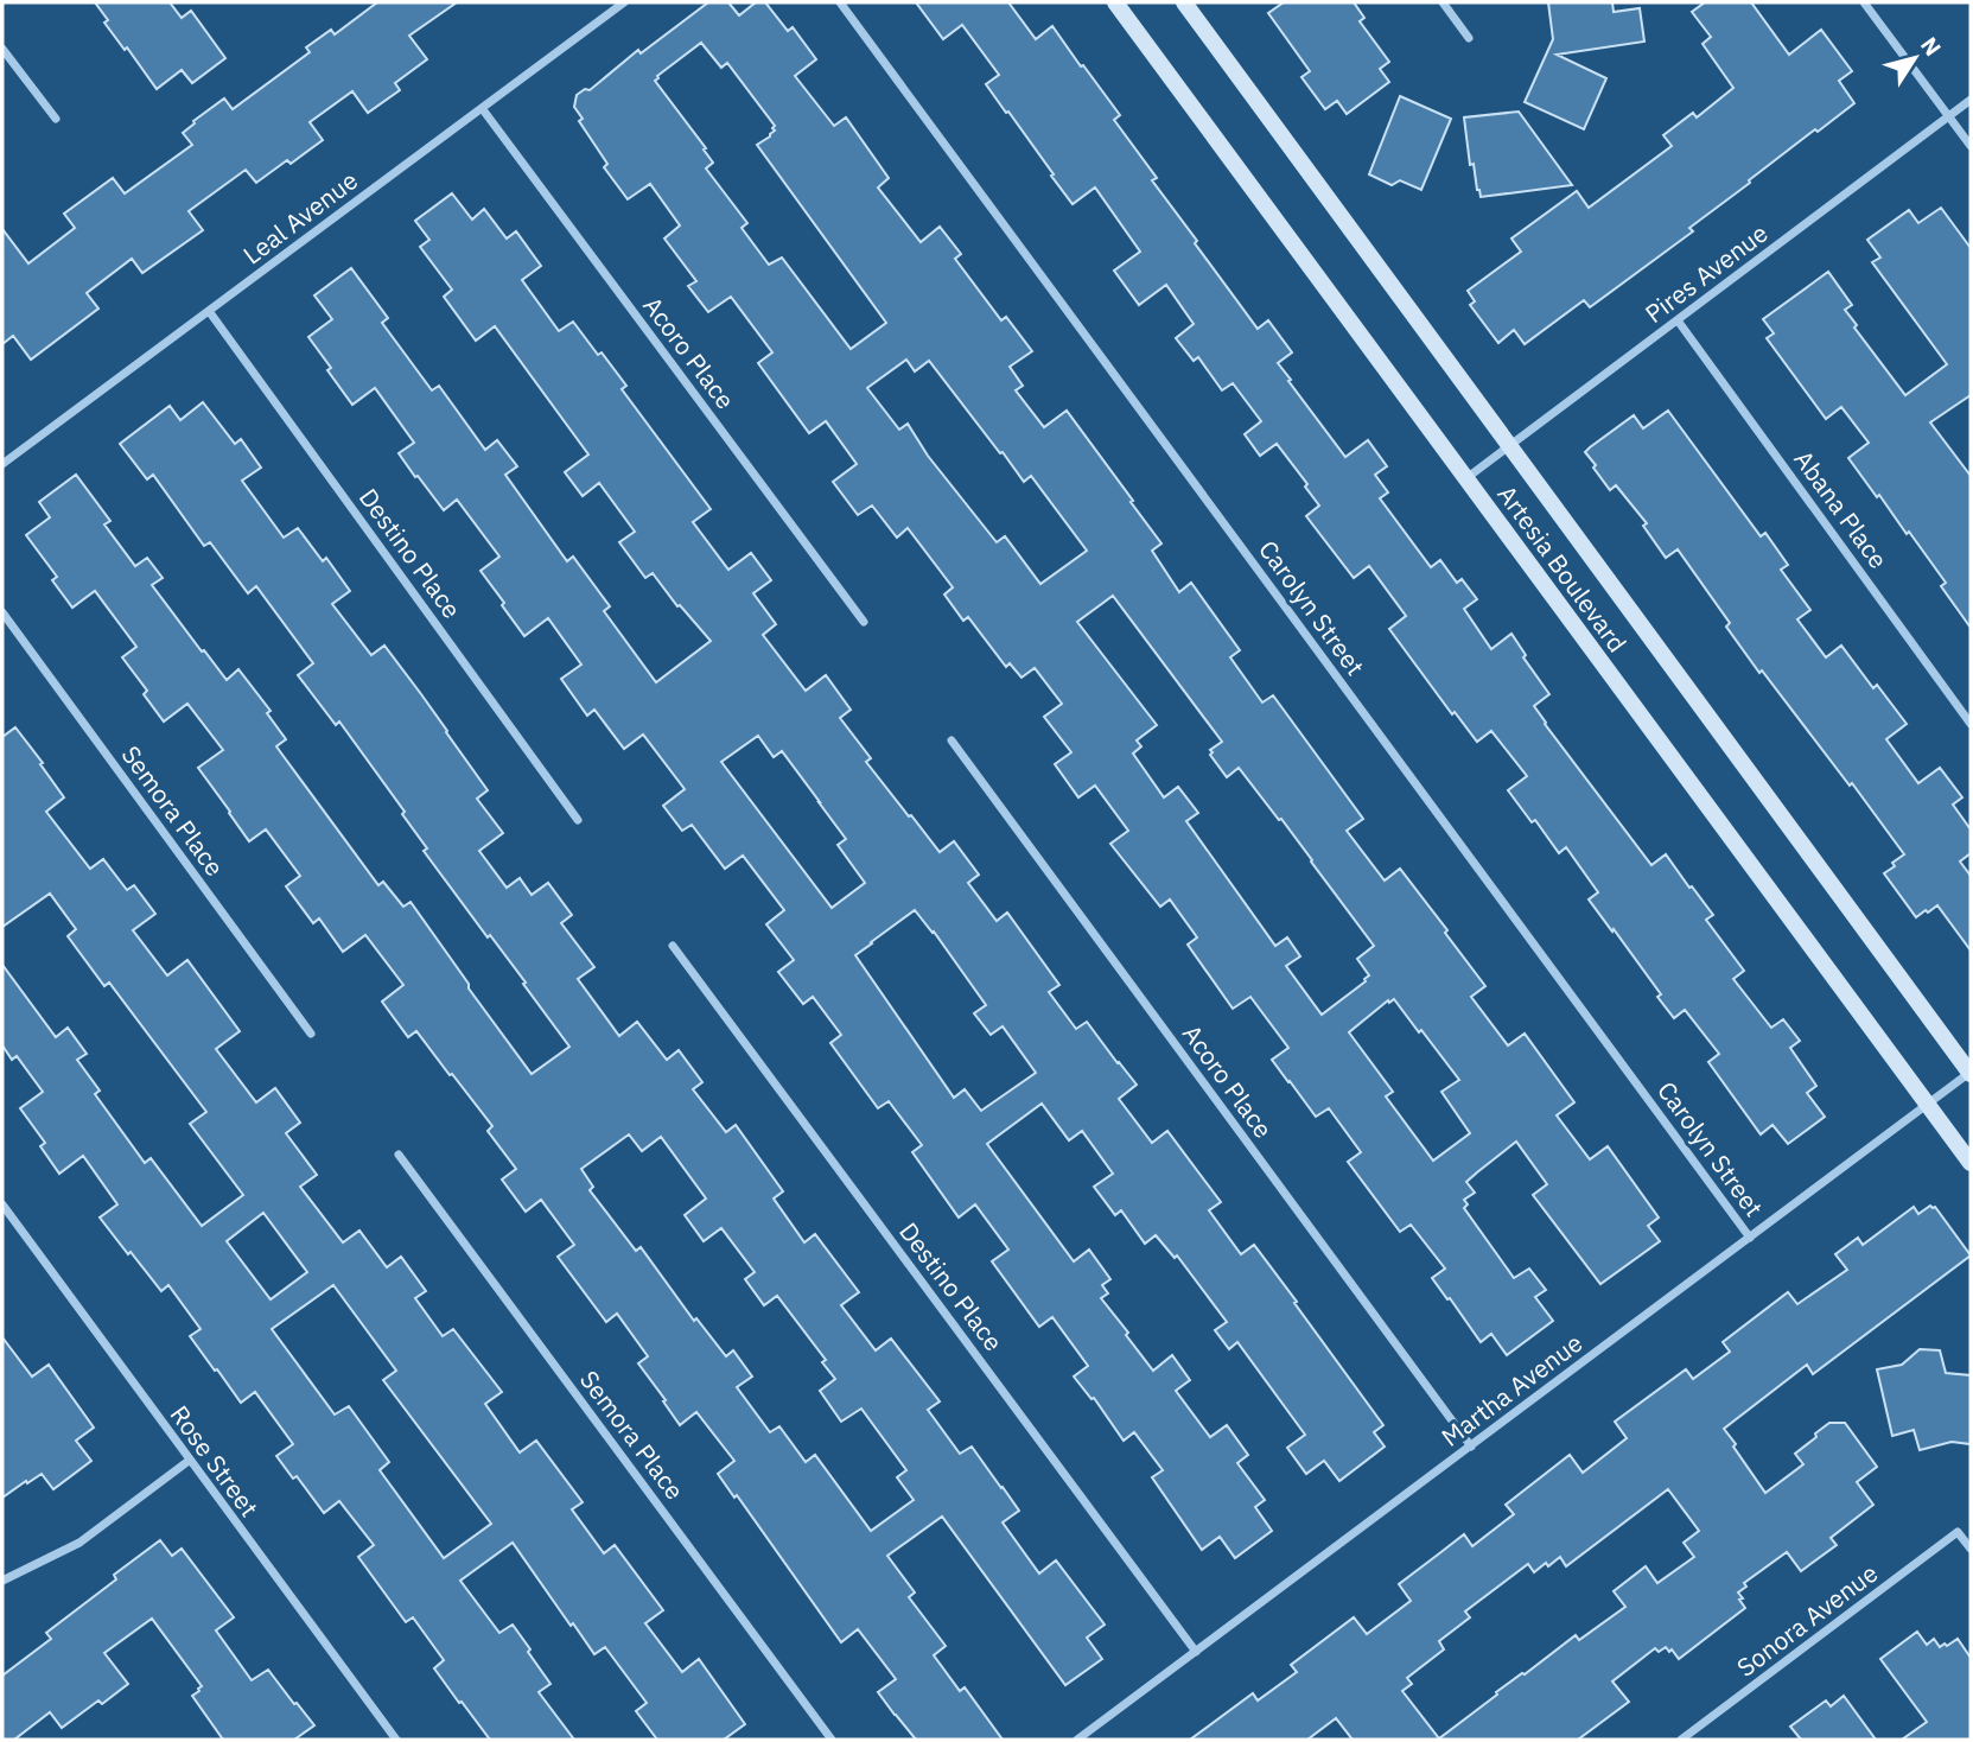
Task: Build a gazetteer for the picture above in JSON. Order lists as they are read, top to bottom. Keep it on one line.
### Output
{"streets":{"main road":["Artesia Boulevard"],"street":["Leal Avenue","Pires Avenue","Acoro Place","Abana Place","Destino Place","Carolyn Street","Semora Place","Martha Avenue","Rose Street","Sonora Avenue"]},"crossings":[["Leal Avenue","Acoro Place"],["Leal Avenue","Destino Place"],["Pires Avenue","Abana Place"],["Pires Avenue","Artesia Boulevard"],["Acoro Place","Martha Avenue"],["Destino Place","Martha Avenue"],["Artesia Boulevard","Martha Avenue"],["Carolyn Street","Martha Avenue"]],"north":"top right"}
